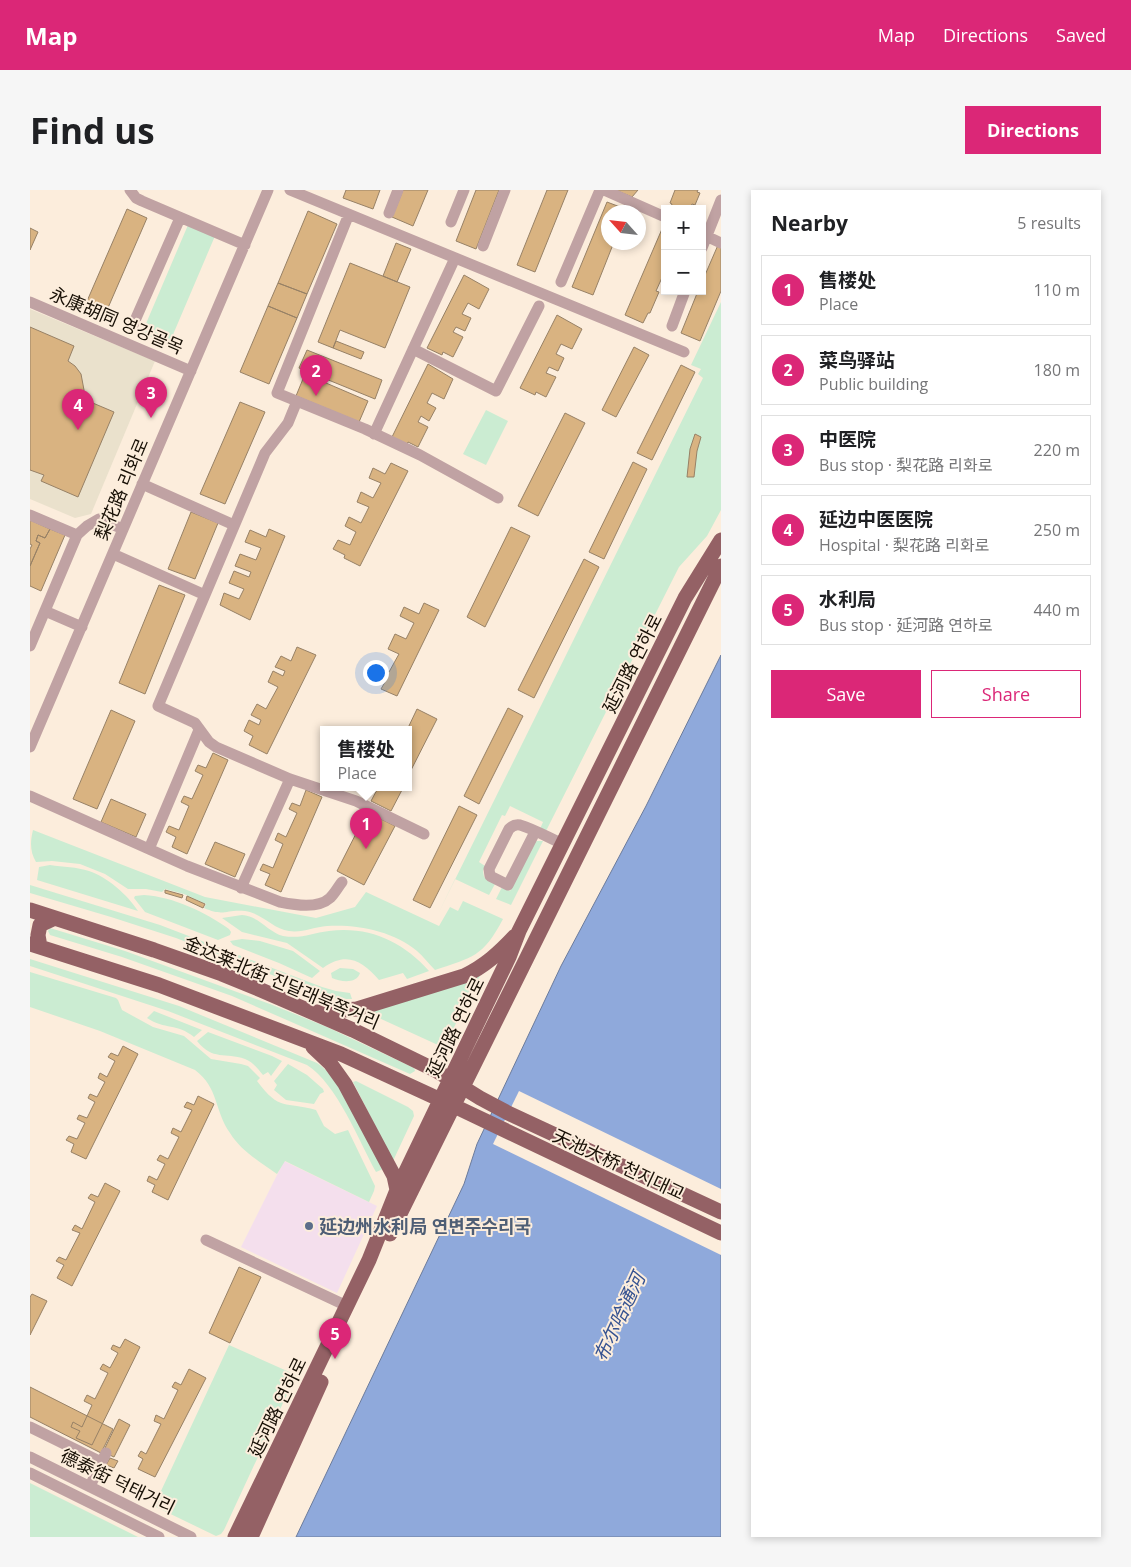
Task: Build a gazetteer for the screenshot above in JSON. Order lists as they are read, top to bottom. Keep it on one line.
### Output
{"streets":{"main road":["延河路 연하로","金达莱北街 진달래북쪽거리","天池大桥 천지대교"],"street":["永康胡同 영강골목","梨花路 리화로","德泰街 덕태거리"]},"crossings":[["永康胡同 영강골목","梨花路 리화로"],["延河路 연하로","金达莱北街 진달래북쪽거리"],["延河路 연하로","天池大桥 천지대교"],["金达莱北街 진달래북쪽거리","天池大桥 천지대교"]],"water":["布尔哈通河"],"places":["延边州水利局 연변주수리국"],"north":"top left","page":{"header":"Map","nav":["Map","Directions","Saved"],"buttons":["Directions",["Save","Share"]],"title":"Find us","heading":["Nearby","5 results"],"map_buttons":["+","−"],"list":[{"mark":"1","name":"售楼处","note":"Place","value":"110 m"},{"mark":"2","name":"菜鸟驿站","note":"Public building","value":"180 m"},{"mark":"3","name":"中医院","note":"Bus stop · 梨花路 리화로","value":"220 m"},{"mark":"4","name":"延边中医医院","note":"Hospital · 梨花路 리화로","value":"250 m"},{"mark":"5","name":"水利局","note":"Bus stop · 延河路 연하로","value":"440 m"}],"pins":["2","3","4","1","5"],"popup":["售楼处","Place"]}}
